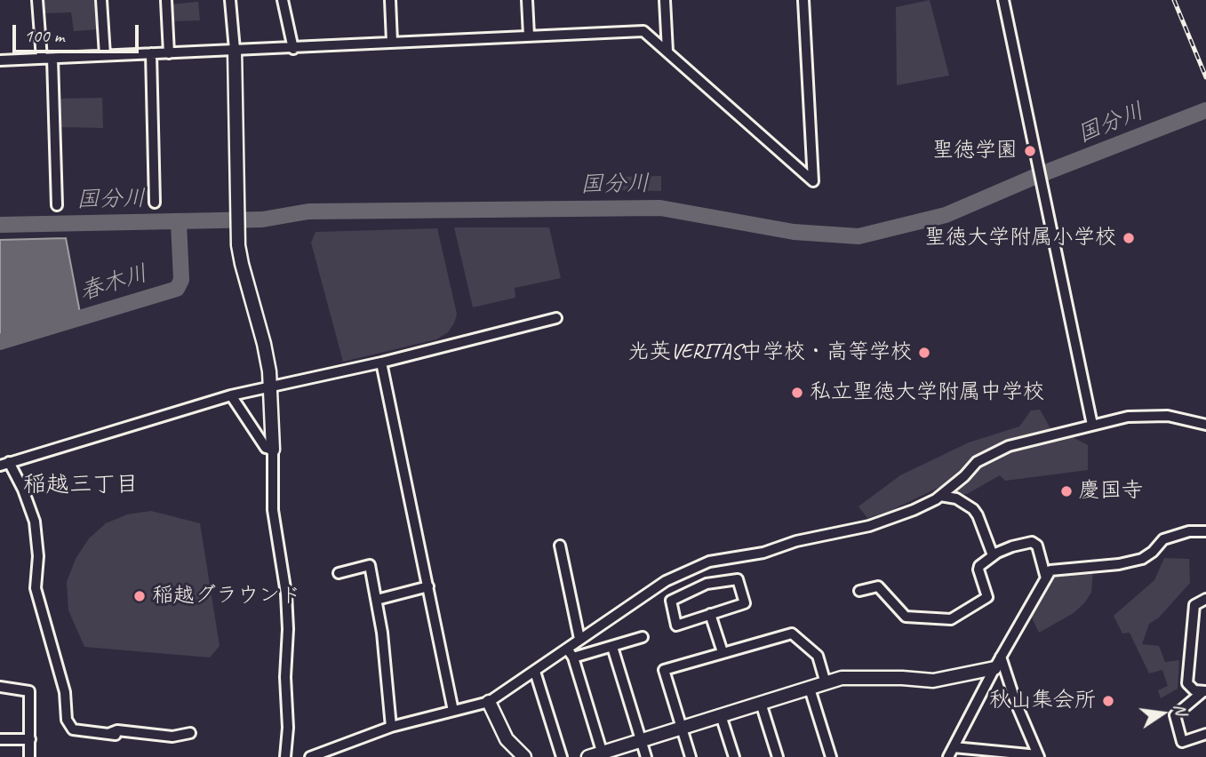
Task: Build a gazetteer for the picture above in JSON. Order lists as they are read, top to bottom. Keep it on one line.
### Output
{"districts":["稲越三丁目"],"water":["国分川","春木川"],"places":["聖徳学園","聖徳大学附属小学校","光英VERITAS中学校・高等学校","私立聖徳大学附属中学校","慶国寺","稲越グラウンド","秋山集会所"],"scale_bar":"100 m","north":"right"}
